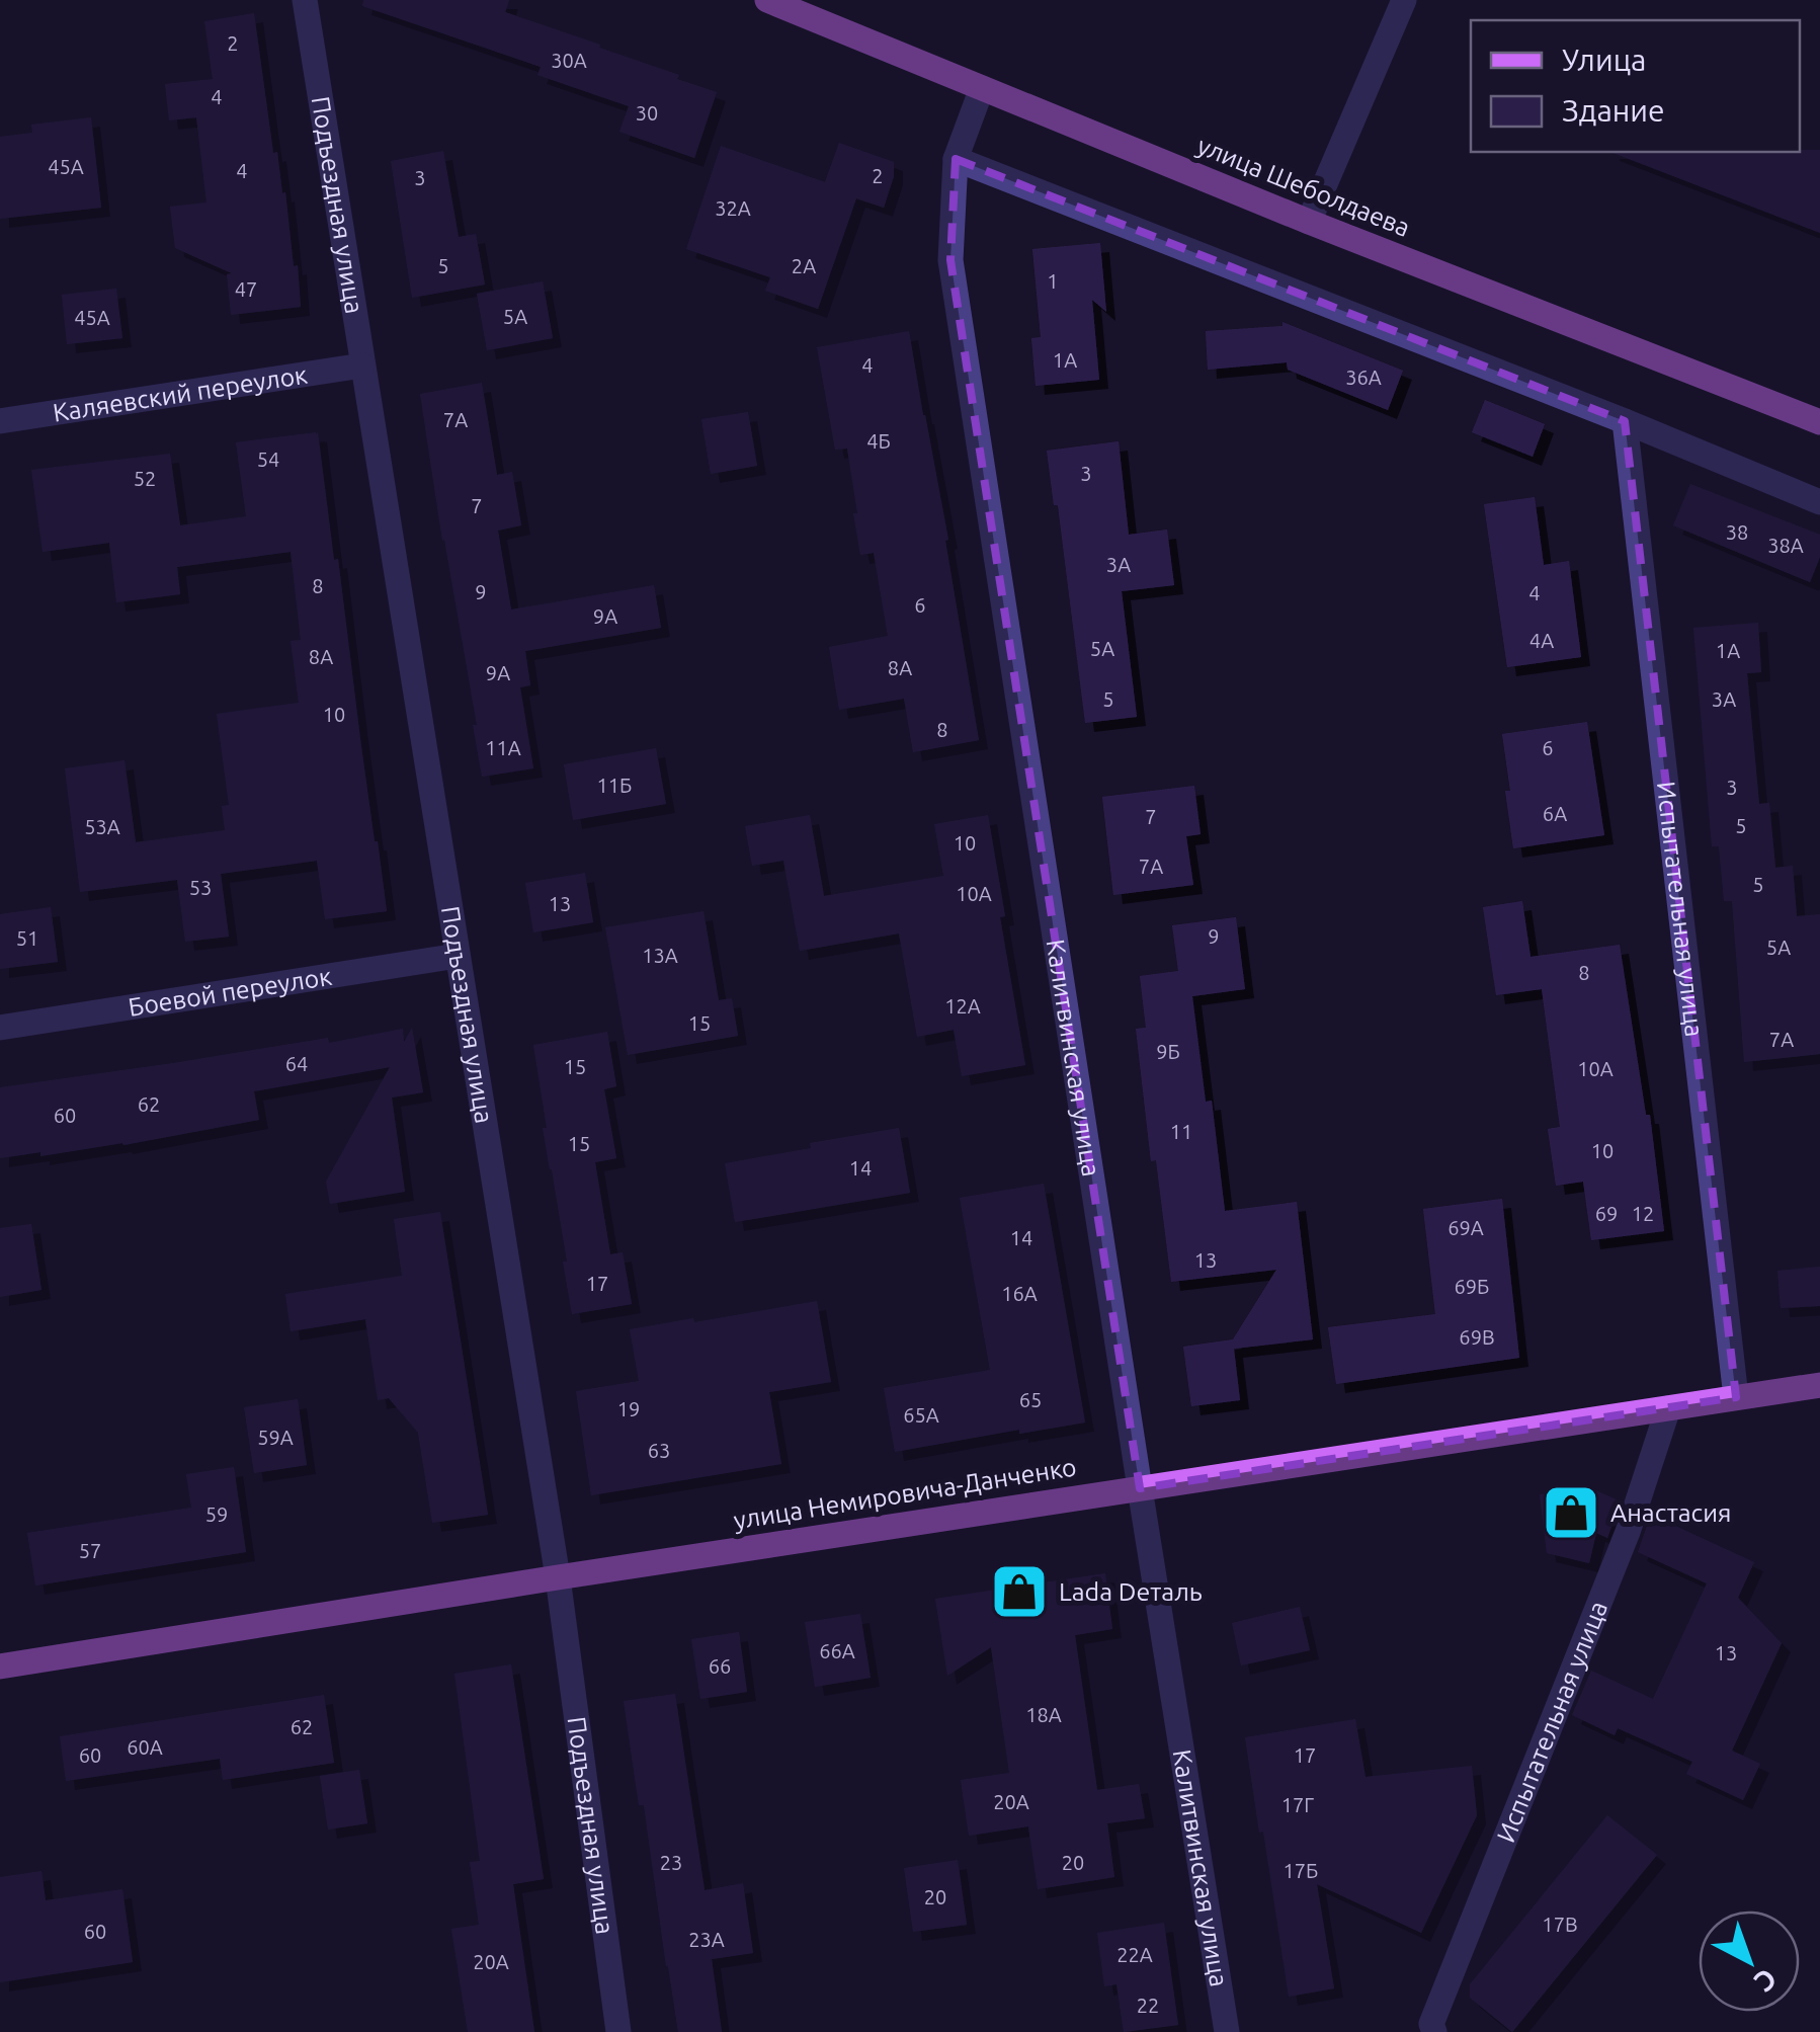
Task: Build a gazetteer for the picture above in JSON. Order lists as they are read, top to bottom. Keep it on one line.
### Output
{"streets":{"main road":["улица Шеболдаева","улица Немировича-Данченко"],"street":["Подъездная улица","Каляевский переулок","Испытательная улица","Боевой переулок","Калитвинская улица"]},"crossings":[["улица Шеболдаева","Калитвинская улица"],["Подъездная улица","Каляевский переулок"],["Подъездная улица","Боевой переулок"],["Подъездная улица","улица Немировича-Данченко"],["Испытательная улица","улица Немировича-Данченко"],["Калитвинская улица","улица Немировича-Данченко"]],"places":{"shop":["Анастасия","Lada Dеталь"]},"house_numbers":["2","30А","4","30","45А","4","2","3","32А","5","2А","1","47","5А","45А","1А","4","36А","7А","4Б","54","3","52","7","38","38А","3А","8","9","4","6","9А","4А","5А","1А","8А","8А","9А","5","3А","10","8","11А","6","11Б","3","6А","7","5","53А","10","7А","5","53","10А","13","9","51","5А","13А","8","12А","15","7А","9Б","64","15","10А","62","60","11","15","10","14","69","12","69А","14","13","17","69Б","16А","69В","65","19","65А","59А","63","59","57","66А","13","66","18А","62","60А","60","17","20А","17Г","23","20","17Б","20","17В","60","23А","22А","20А","22"],"legend":["Улица","Здание"],"north":"bottom right"}
